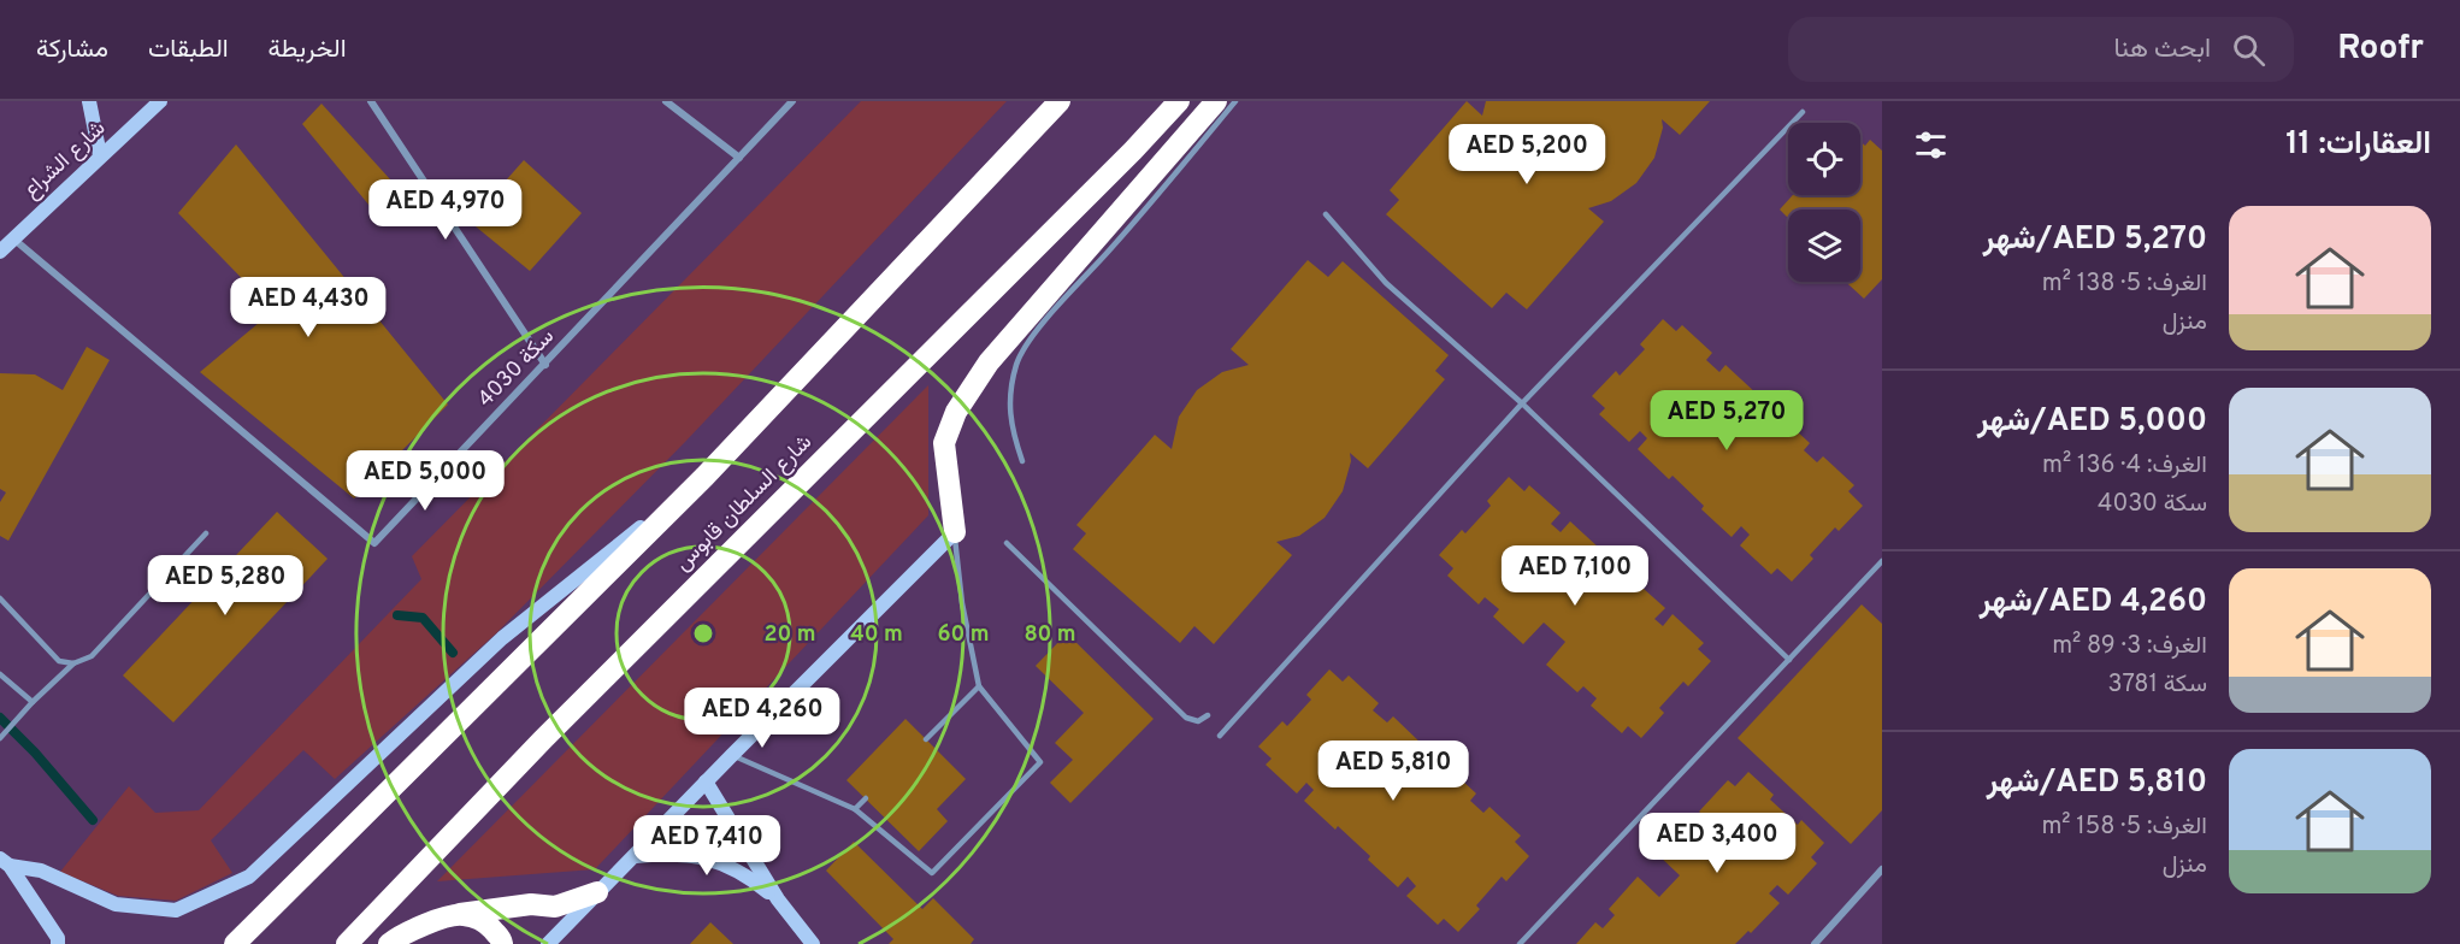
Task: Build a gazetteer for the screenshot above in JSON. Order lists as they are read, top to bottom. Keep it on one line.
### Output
{"streets":{"highway":["شارع السلطان قابوس"],"street":["شارع الشراع","سكة 4030"]},"crossings":[["شارع الشراع","سكة 4030"]],"page":{"header":"Roofr","search":"ابحث هنا","nav":["الخريطة","الطبقات","مشاركة"],"heading":"العقارات: 11","price":["AED 5,200","AED 4,970","AED 4,430","AED 5,270","AED 5,000","AED 7,100","AED 5,280","AED 4,260","AED 5,810","AED 3,400","AED 7,410"],"list":[{"name":"AED 5,270/شهر","note":"الغرف: 5 · 138 m² · منزل"},{"name":"AED 5,000/شهر","note":"الغرف: 4 · 136 m² · سكة 4030"},{"name":"AED 4,260/شهر","note":"الغرف: 3 · 89 m² · سكة 3781"},{"name":"AED 5,810/شهر","note":"الغرف: 5 · 158 m² · منزل"}]},"rings":["20 m","40 m","60 m","80 m"]}
